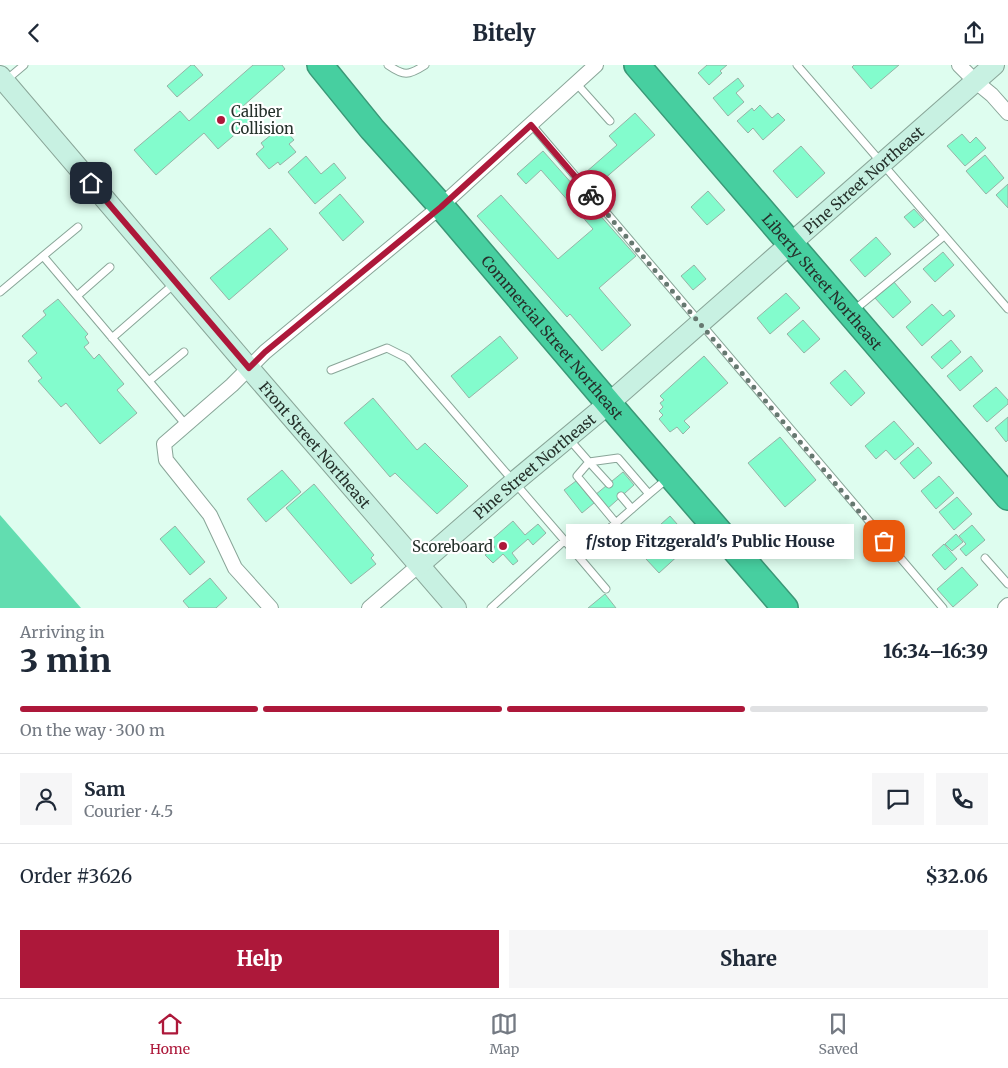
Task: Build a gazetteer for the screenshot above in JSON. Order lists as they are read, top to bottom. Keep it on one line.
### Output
{"streets":{"highway":["Liberty Street Northeast","Commercial Street Northeast"],"street":["Pine Street Northeast","Front Street Northeast"]},"crossings":[["Pine Street Northeast","Liberty Street Northeast"],["Pine Street Northeast","Commercial Street Northeast"],["Pine Street Northeast","Front Street Northeast"]],"places":["Caliber Collision","ƒ/stop Fitzgerald's Public House","Scoreboard"],"page":{"header":"Bitely","bubble":"ƒ/stop Fitzgerald's Public House","heading":["3 min","Arriving in","16:34–16:39"],"panel":["Sam","Courier · 4.5","Order #3626","$32.06"],"bar":"On the way · 300 m","buttons":["Help","Share"],"tabs":["Home","Map","Saved"]}}
